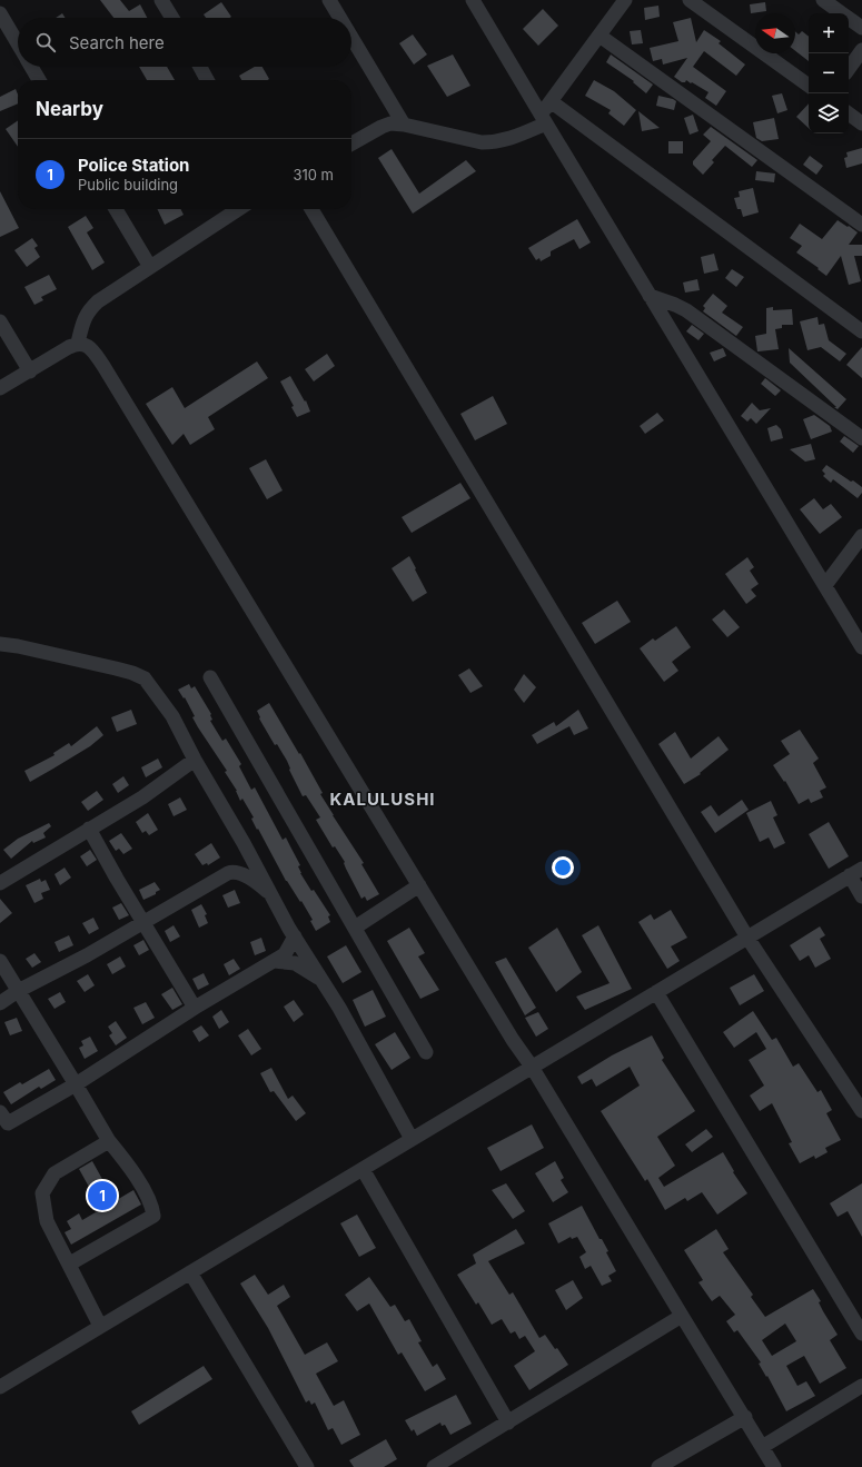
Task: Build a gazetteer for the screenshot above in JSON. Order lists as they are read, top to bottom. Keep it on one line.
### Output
{"districts":["KALULUSHI"],"north":"left","page":{"map_buttons":["+","−"],"search":"Search here","heading":"Nearby","list":[{"mark":"1","name":"Police Station","note":"Public building","value":"310 m"}],"pins":"1"}}
